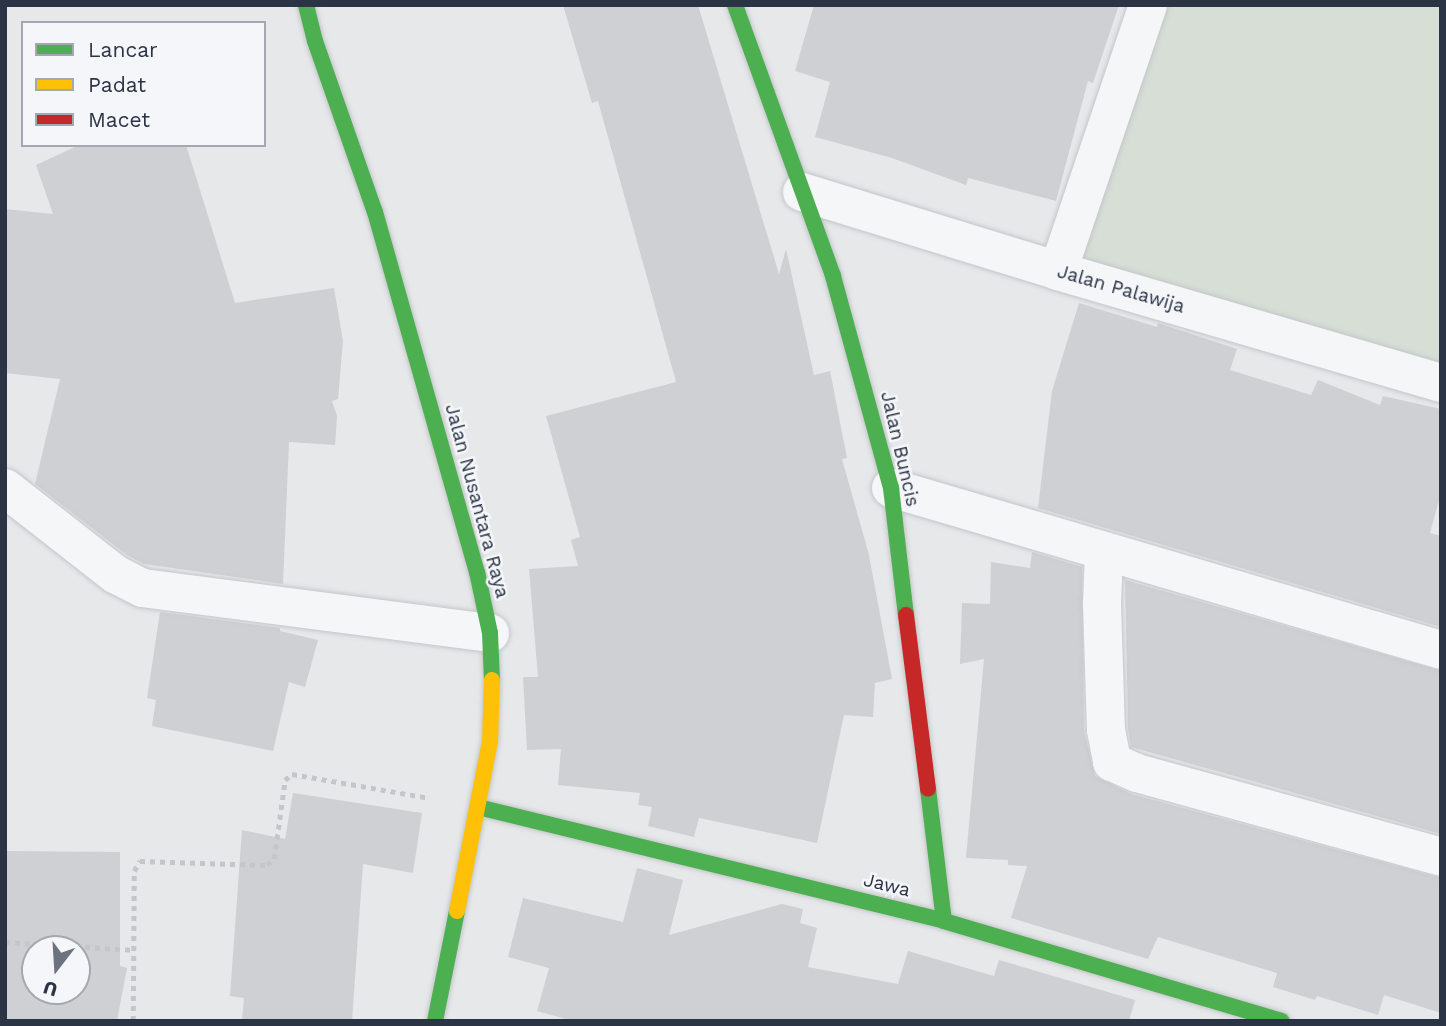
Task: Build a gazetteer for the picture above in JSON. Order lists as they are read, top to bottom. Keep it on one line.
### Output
{"streets":{"street":["Jalan Palawija","Jalan Buncis","Jalan Nusantara Raya","Jawa"]},"crossings":[["Jalan Palawija","Jalan Buncis"],["Jalan Buncis","Jawa"],["Jalan Nusantara Raya","Jawa"]],"legend":["Lancar","Padat","Macet"],"north":"bottom"}
